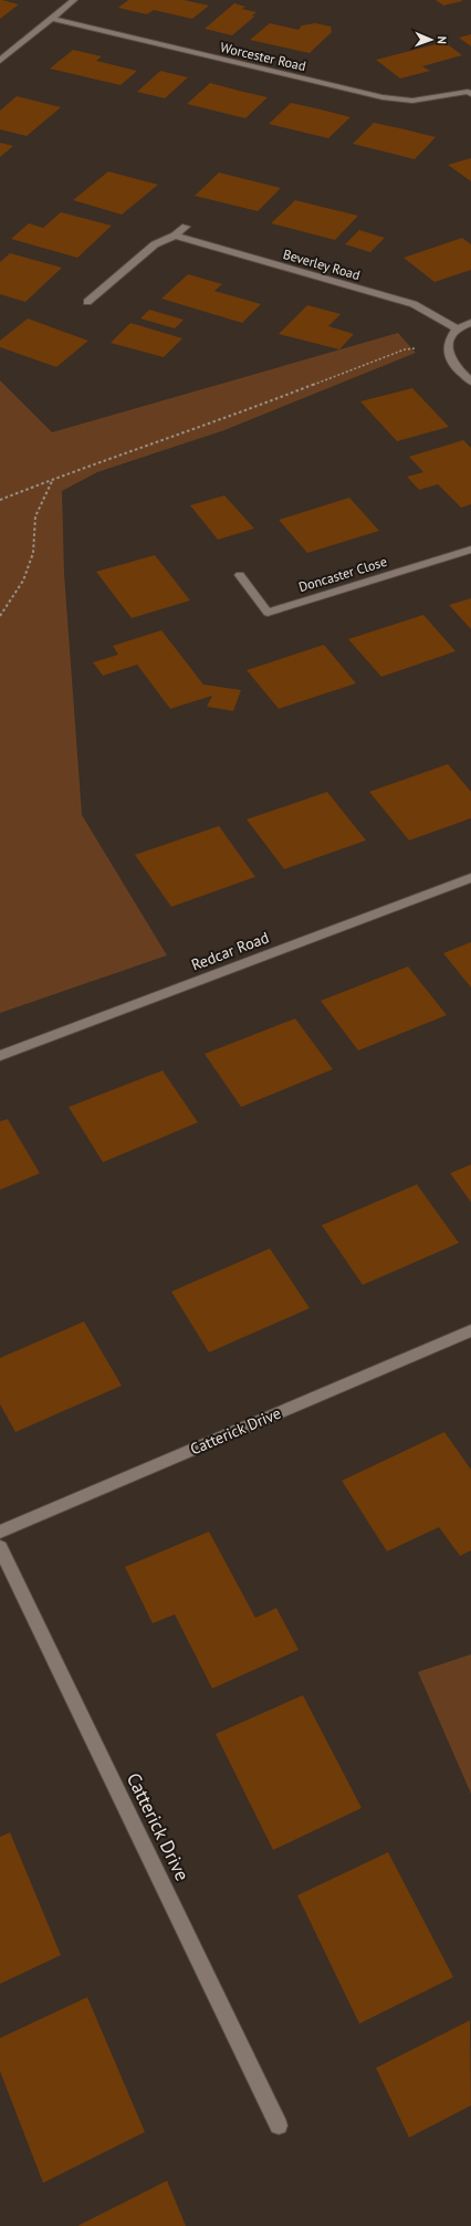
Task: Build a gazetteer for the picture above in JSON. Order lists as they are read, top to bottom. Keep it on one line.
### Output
{"streets":{"street":["Worcester Road","Beverley Road","Doncaster Close","Redcar Road","Catterick Drive"]},"north":"right"}
